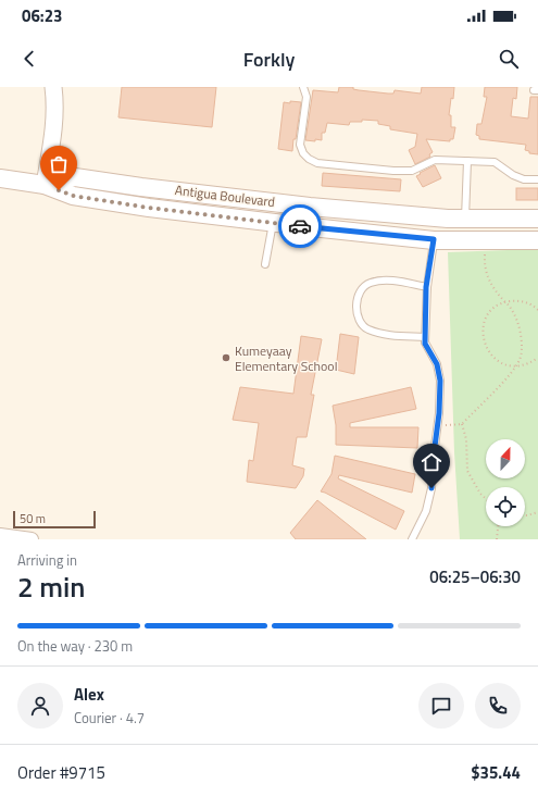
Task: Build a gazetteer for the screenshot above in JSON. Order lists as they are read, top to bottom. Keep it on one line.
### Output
{"streets":{"main road":["Antigua Boulevard"]},"places":["Kumeyaay Elementary School"],"scale_bar":"50 m","north":"top","page":{"status":"06:23","header":"Forkly","scale":"50 m","heading":["2 min","Arriving in","06:25–06:30"],"panel":["Alex","Courier · 4.7","Order #9715","$35.44"],"bar":"On the way · 230 m"}}
